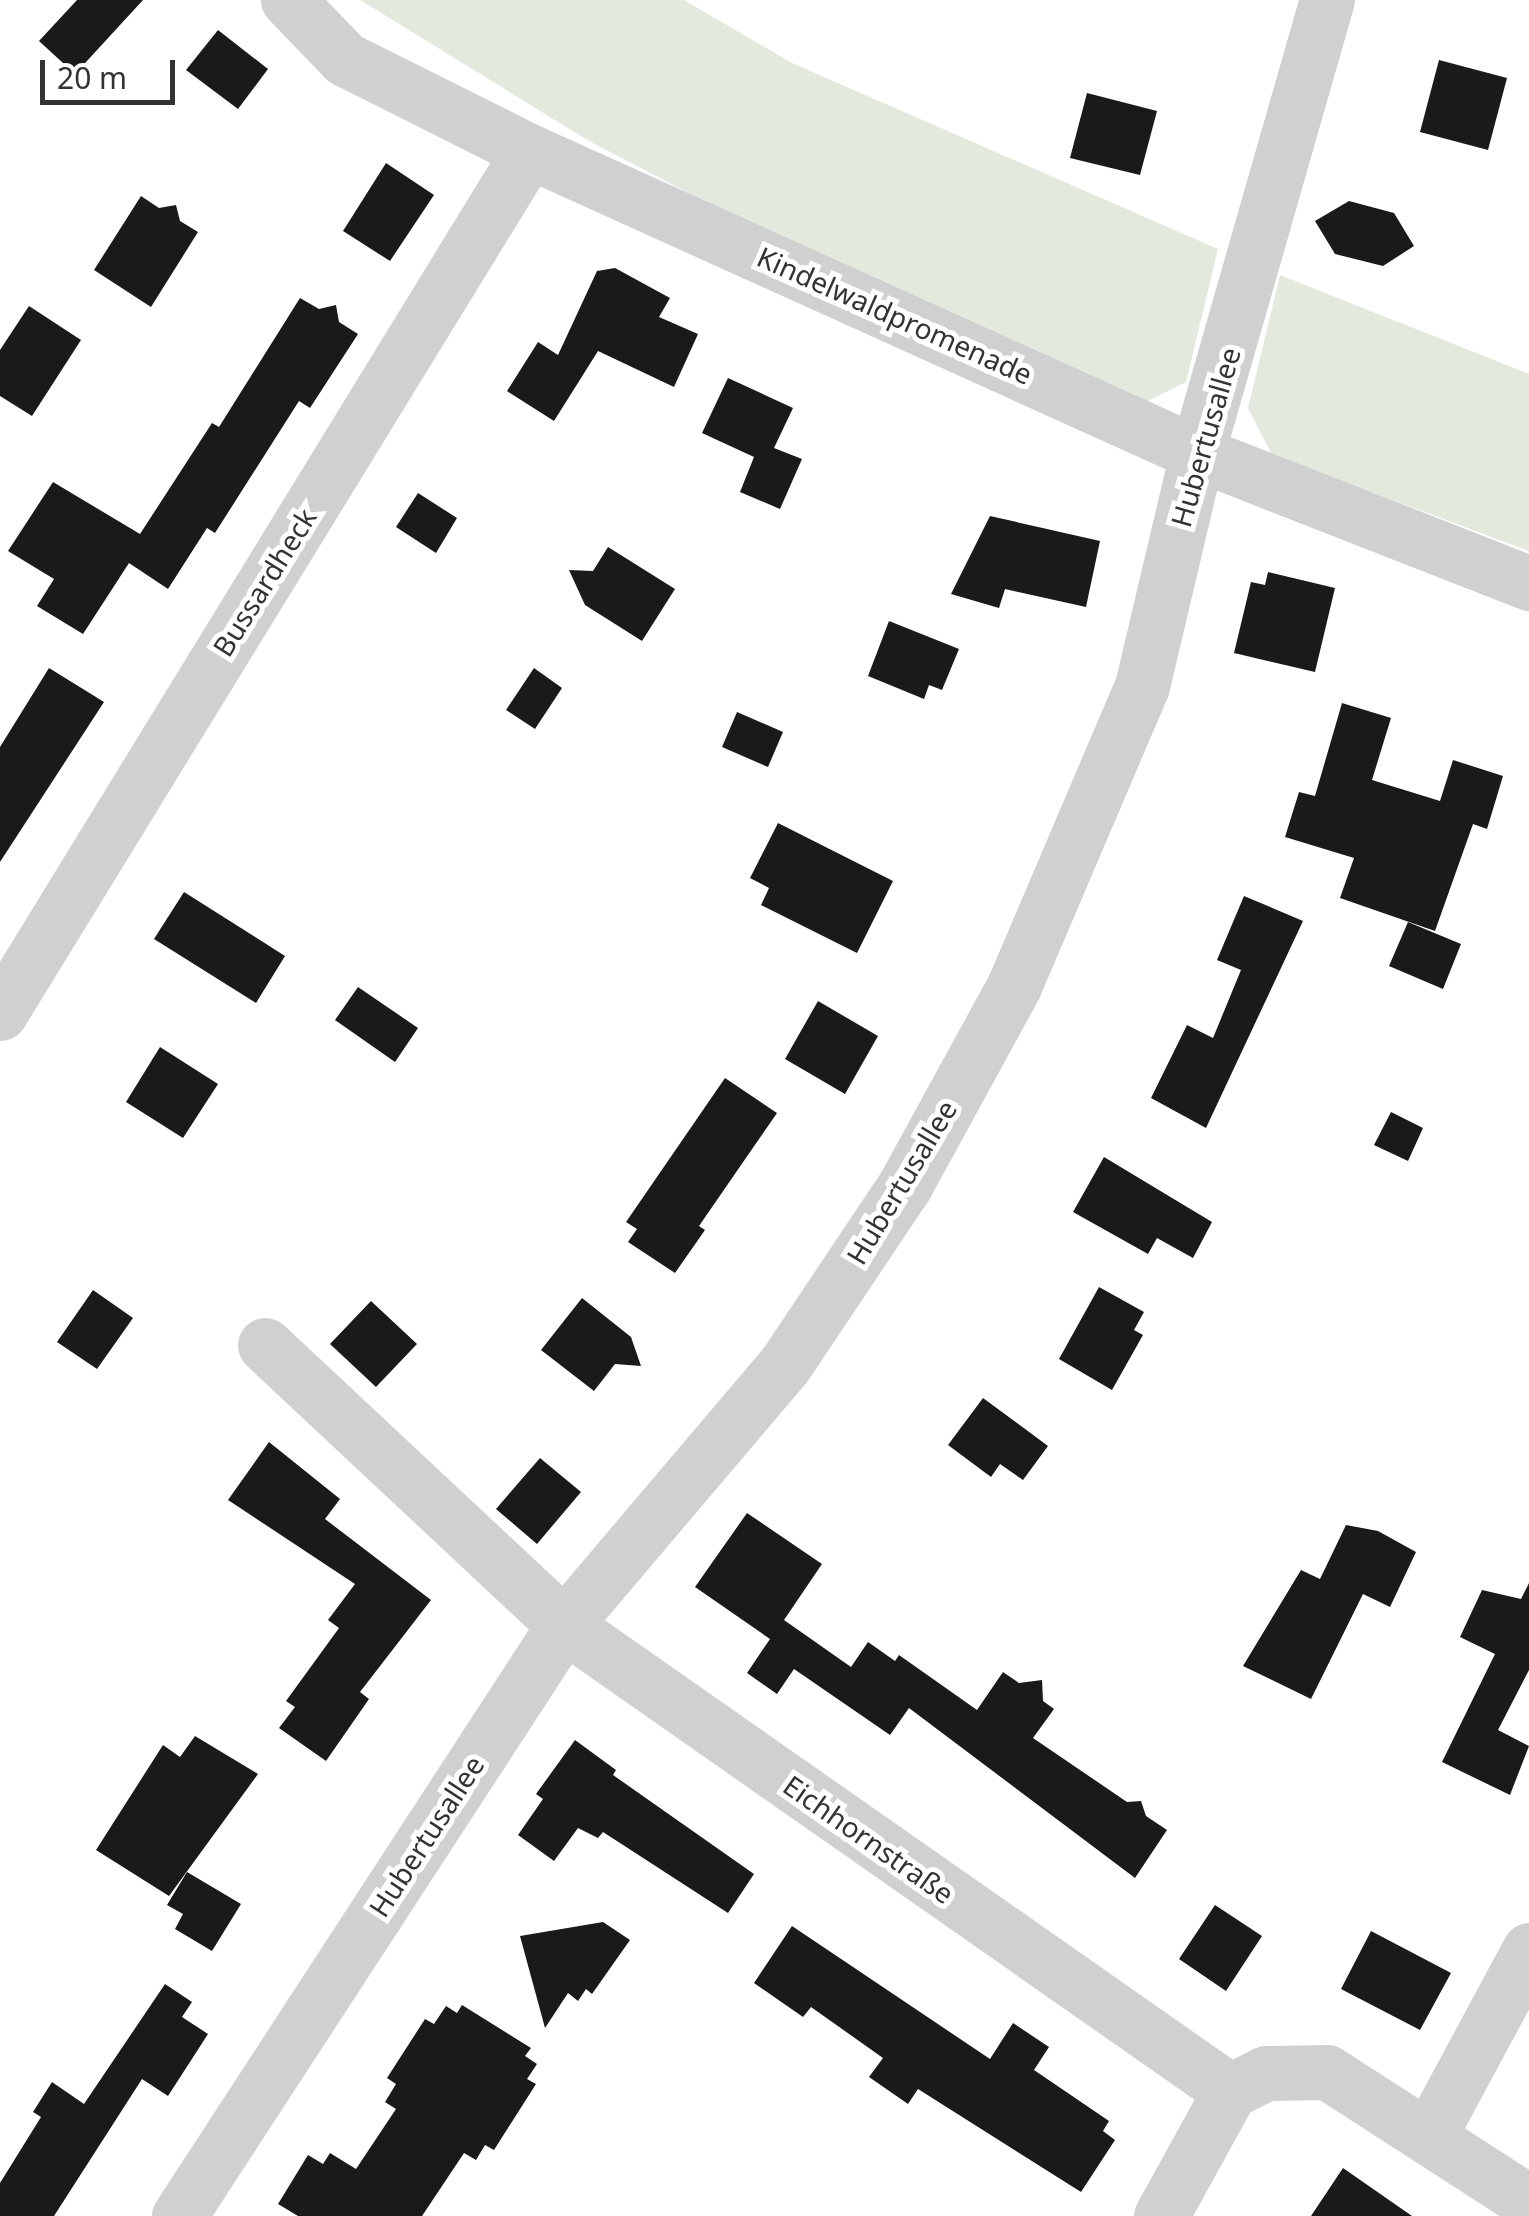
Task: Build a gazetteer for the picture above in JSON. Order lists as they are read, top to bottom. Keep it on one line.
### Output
{"streets":{"street":["Kindelwaldpromenade","Hubertusallee","Bussardheck","Eichhornstraße"]},"crossings":[["Kindelwaldpromenade","Hubertusallee"],["Kindelwaldpromenade","Bussardheck"],["Hubertusallee","Eichhornstraße"]],"scale_bar":"20 m"}
